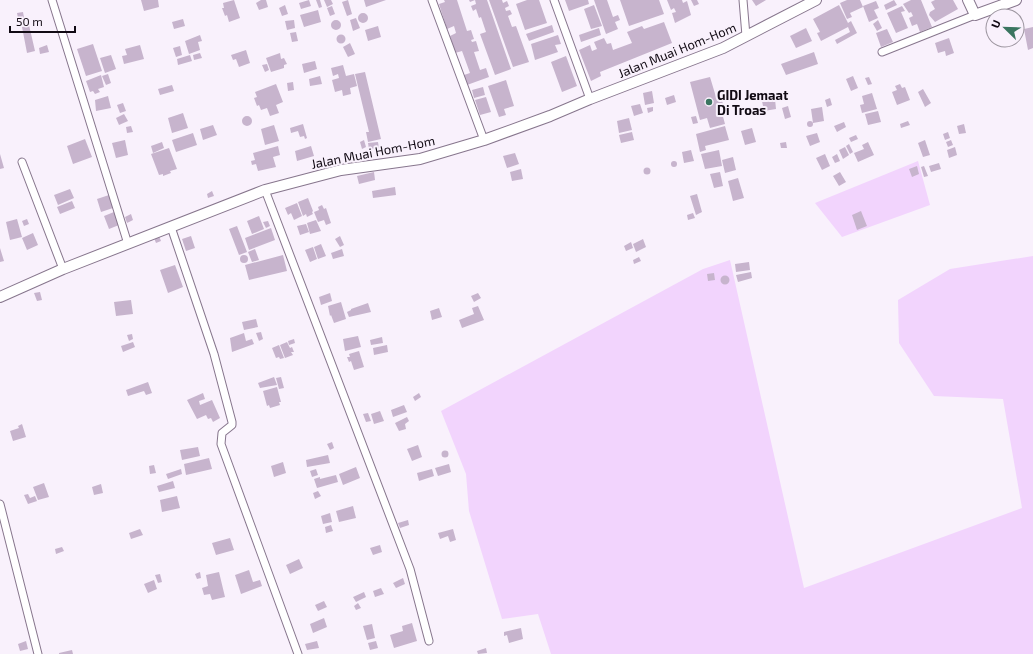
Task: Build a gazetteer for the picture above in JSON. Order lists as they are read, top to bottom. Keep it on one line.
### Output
{"streets":{"street":["Jalan Muai Hom-Hom"]},"places":["GIDI Jemaat Di Troas"],"scale_bar":"50 m","north":"top left"}
